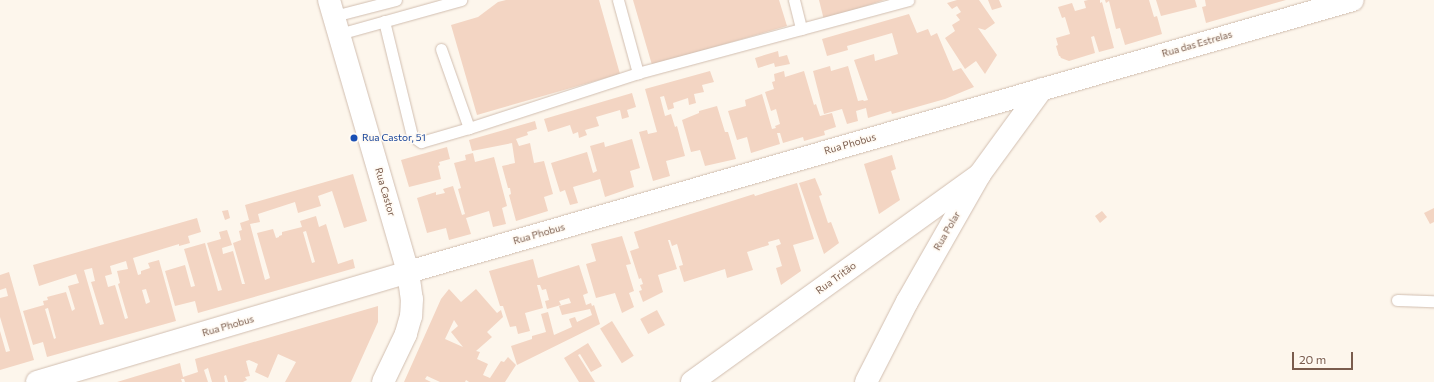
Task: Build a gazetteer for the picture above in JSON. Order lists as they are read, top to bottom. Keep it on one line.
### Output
{"streets":{"street":["Rua das Estrelas","Rua Phobus","Rua Castor","Rua Polar","Rua Tritão"]},"crossings":[["Rua das Estrelas","Rua Phobus"],["Rua das Estrelas","Rua Polar"],["Rua Phobus","Rua Castor"],["Rua Phobus","Rua Polar"],["Rua Polar","Rua Tritão"]],"places":["Rua Castor, 51"],"scale_bar":"20 m"}
